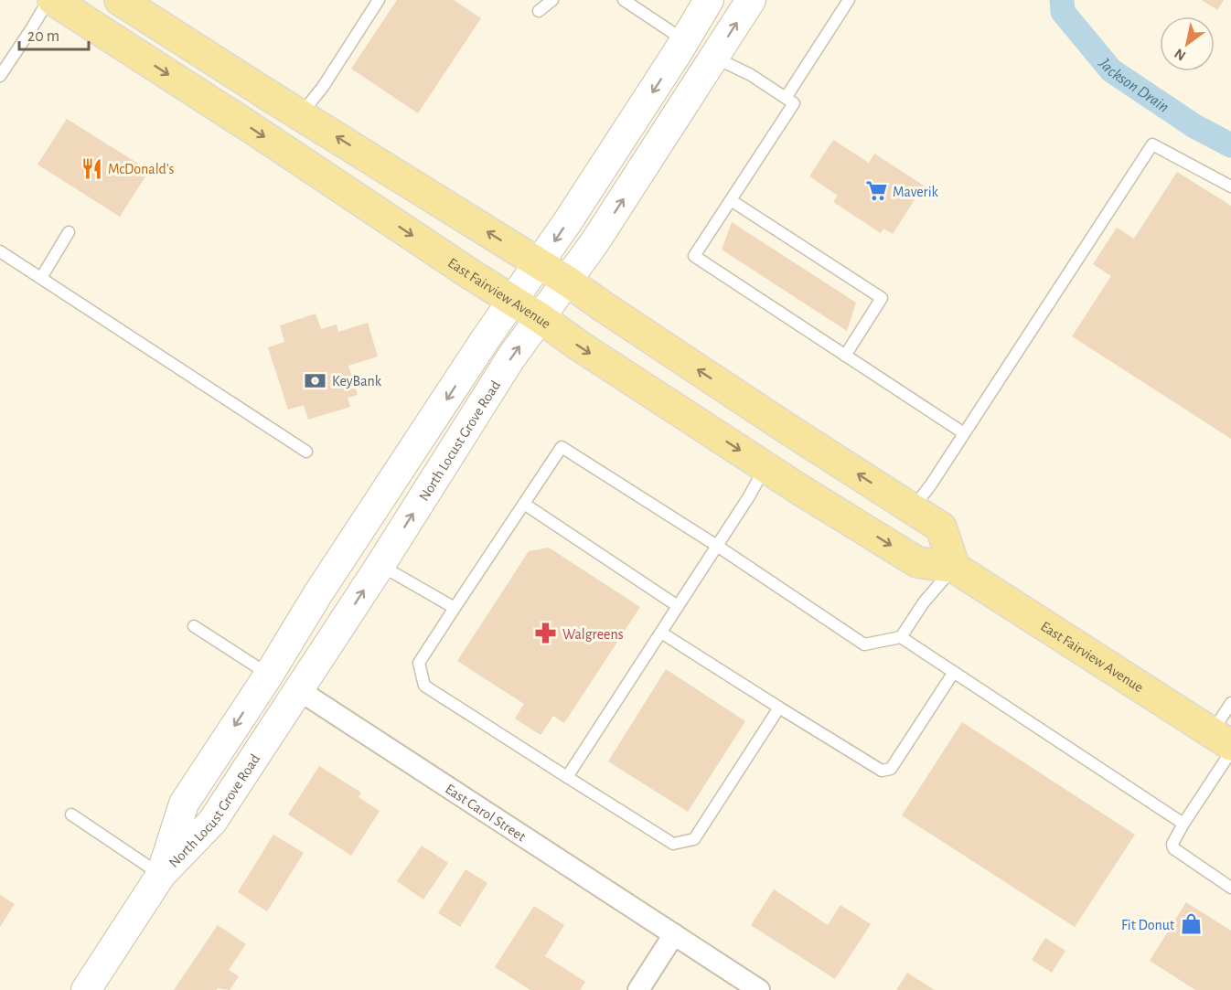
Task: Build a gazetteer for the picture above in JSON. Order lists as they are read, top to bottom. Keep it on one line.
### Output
{"streets":{"main road":["East Fairview Avenue","North Locust Grove Road"],"street":["East Carol Street"]},"crossings":[["East Fairview Avenue","North Locust Grove Road"],["North Locust Grove Road","East Carol Street"]],"water":["Jackson Drain"],"places":{"restaurant":["McDonald's"],"supermarket":["Maverik"],"bank":["KeyBank"],"pharmacy":["Walgreens"],"shop":["Fit Donut"]},"scale_bar":"20 m","north":"bottom left"}
